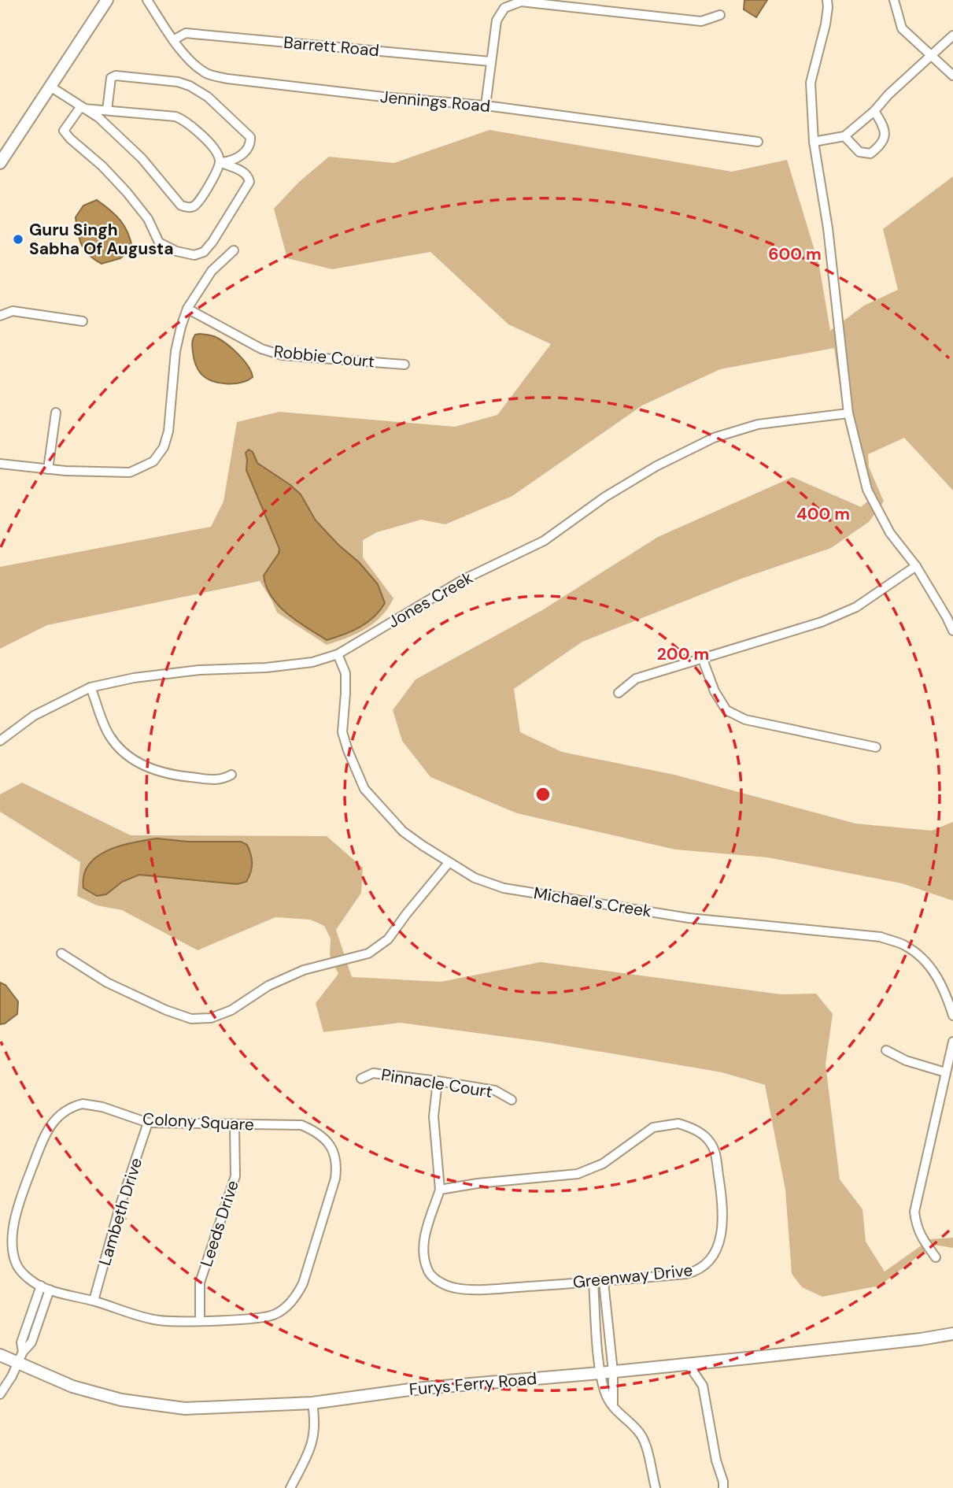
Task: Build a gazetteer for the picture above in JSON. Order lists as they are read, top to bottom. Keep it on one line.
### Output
{"streets":{"main road":["Furys Ferry Road"],"street":["Barrett Road","Jennings Road","Robbie Court","Jones Creek","Michael's Creek","Pinnacle Court","Colony Square","Lambeth Drive","Leeds Drive","Greenway Drive"]},"crossings":[["Barrett Road","Jennings Road"],["Jones Creek","Michael's Creek"],["Pinnacle Court","Greenway Drive"],["Colony Square","Lambeth Drive"],["Colony Square","Leeds Drive"]],"places":["Guru Singh Sabha Of Augusta"],"rings":["600 m","400 m","200 m"]}
